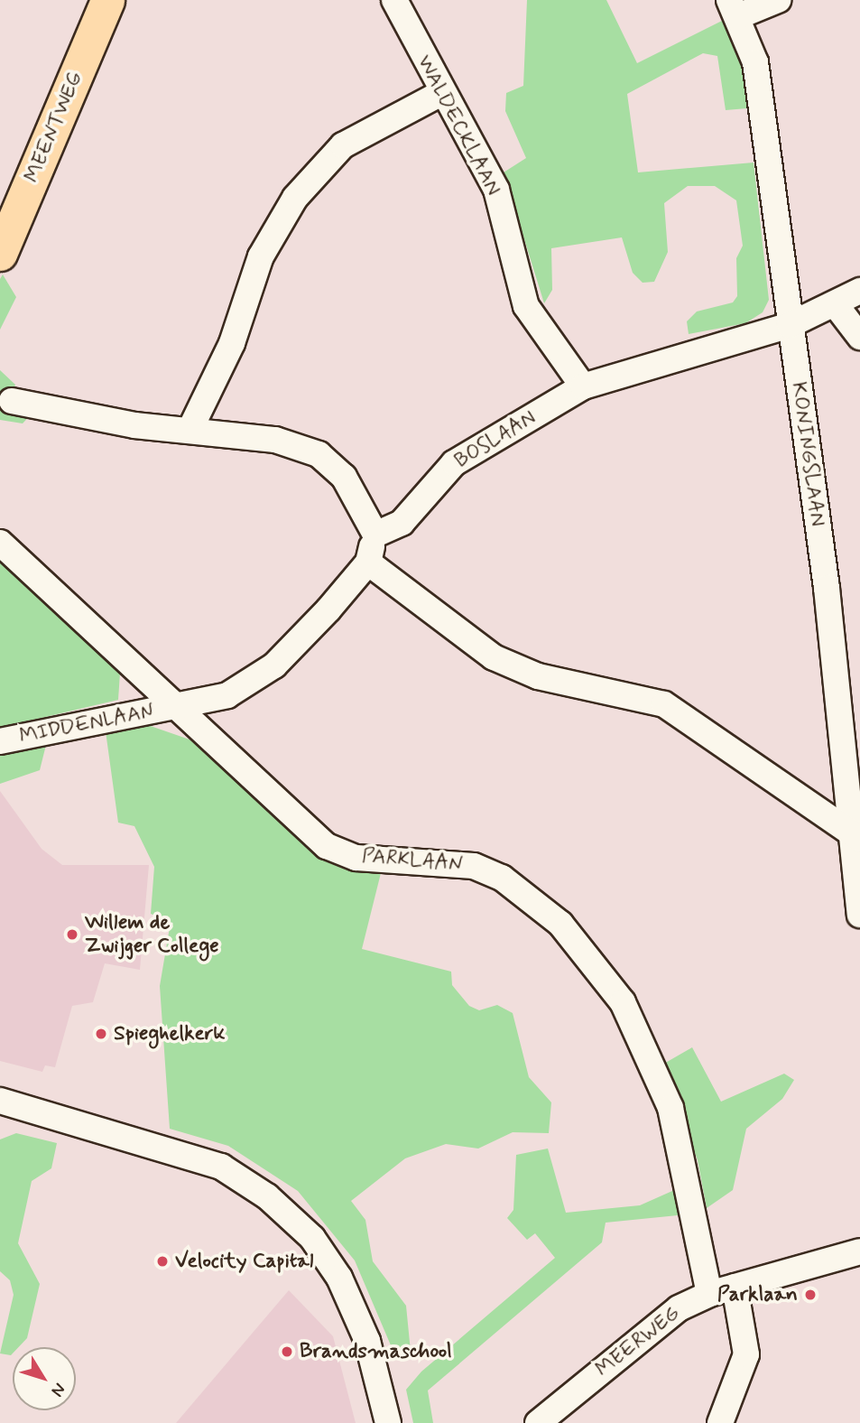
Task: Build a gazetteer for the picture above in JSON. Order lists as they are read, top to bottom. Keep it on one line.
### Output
{"streets":{"main road":["MEENTWEG"],"street":["WALDECKLAAN","BOSLAAN","KONINGSLAAN","MIDDENLAAN","PARKLAAN","MEERWEG"]},"crossings":[["WALDECKLAAN","BOSLAAN"],["BOSLAAN","KONINGSLAAN"],["MIDDENLAAN","PARKLAAN"],["PARKLAAN","MEERWEG"]],"places":["Willem de Zwijger College","Spieghelkerk","Velocity Capital","Parklaan","Brandsmaschool"],"north":"bottom right"}
